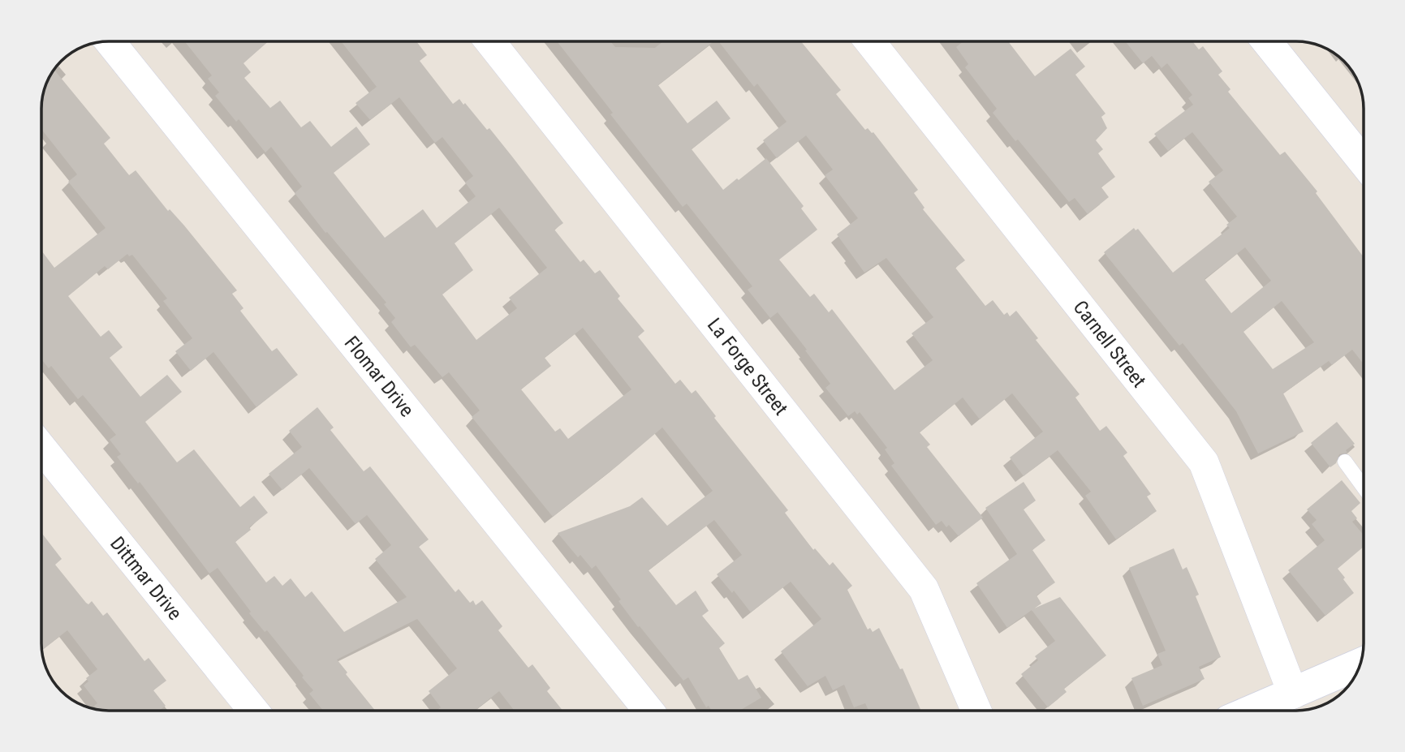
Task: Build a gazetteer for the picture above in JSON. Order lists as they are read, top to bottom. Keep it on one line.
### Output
{"streets":{"street":["Carnell Street","La Forge Street","Flomar Drive","Dittmar Drive"]}}
